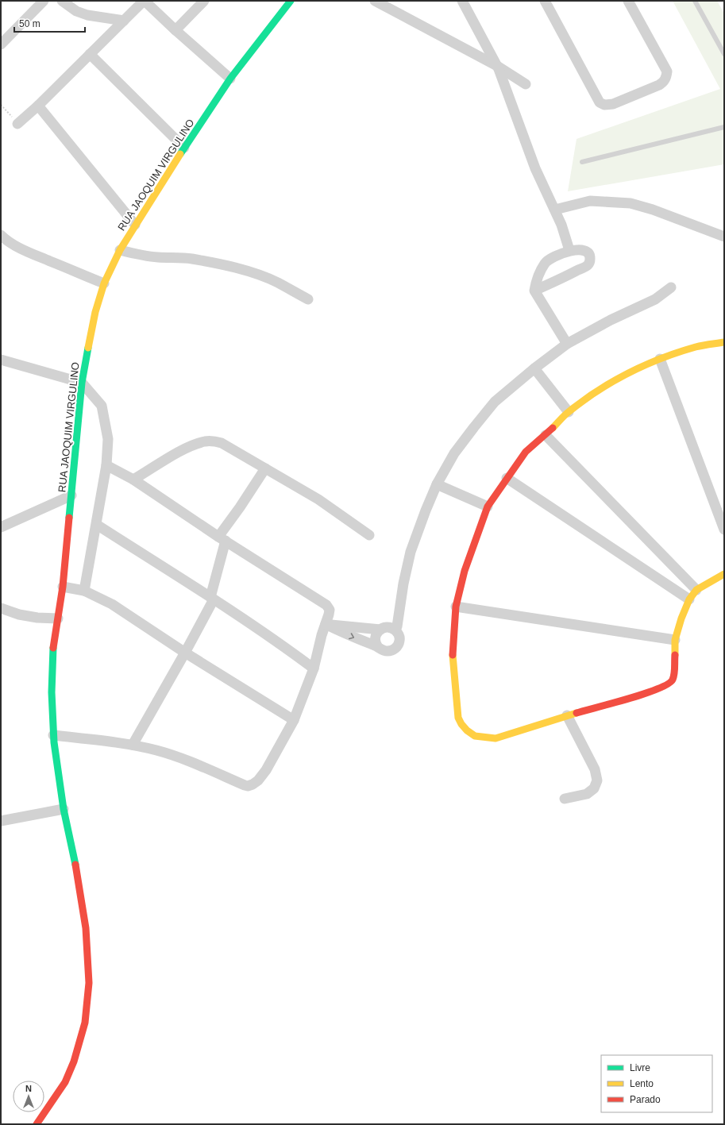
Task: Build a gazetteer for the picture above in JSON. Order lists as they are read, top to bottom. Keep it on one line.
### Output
{"streets":{"main road":["RUA JAOQUIM VIRGULINO"]},"legend":["Livre","Lento","Parado"],"scale_bar":"50 m","north":"top"}
